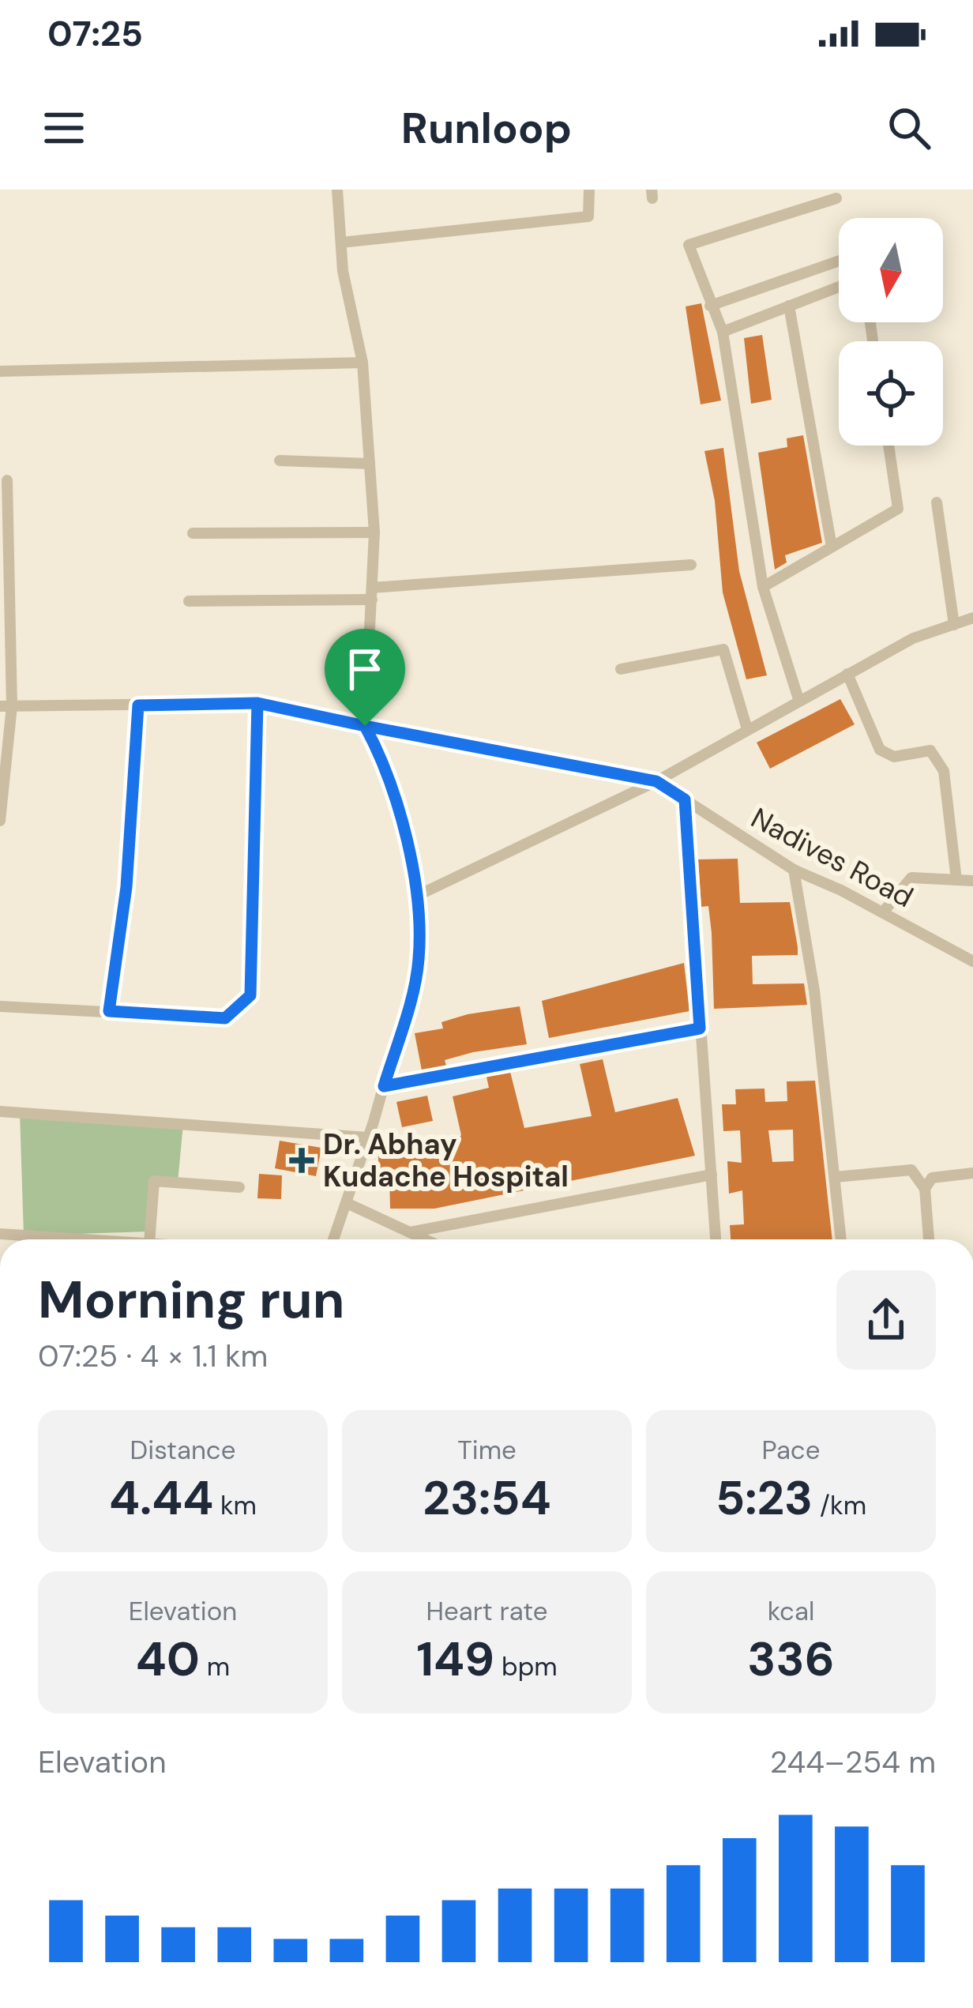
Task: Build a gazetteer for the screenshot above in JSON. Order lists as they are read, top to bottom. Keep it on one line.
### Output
{"streets":{"street":["Nadives Road"]},"places":{"health":["Dr. Abhay Kudache Hospital"]},"north":"bottom","page":{"status":"07:25","header":"Runloop","heading":["Morning run","07:25 · 4 × 1.1 km"],"stats":[["Distance","4.44 km"],["Time","23:54"],["Pace","5:23 /km"],["Elevation","40 m"],["Heart rate","149 bpm"],["kcal","336"]],"chart":["Elevation","244–254 m"]}}
